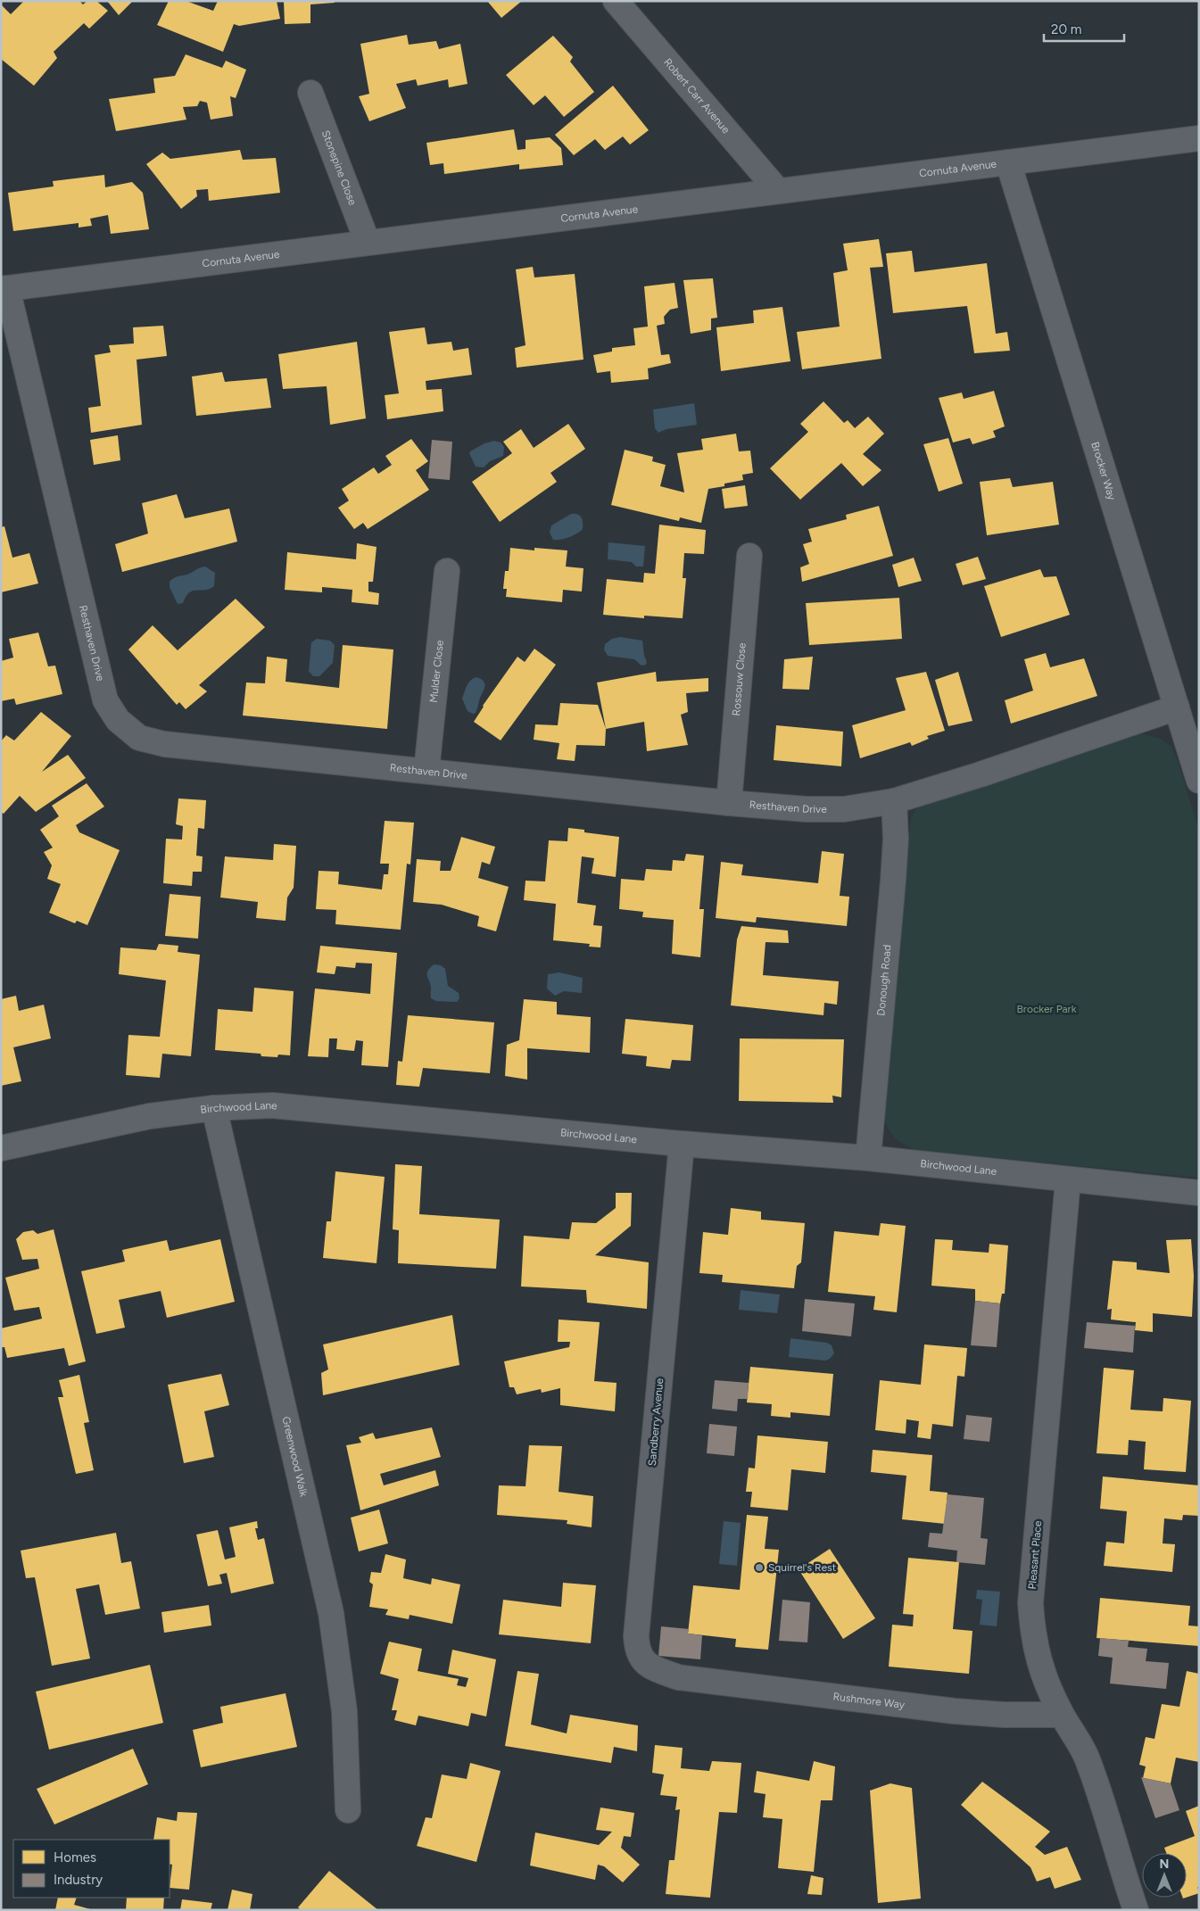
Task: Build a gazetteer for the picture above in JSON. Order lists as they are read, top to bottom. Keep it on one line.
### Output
{"streets":{"street":["Robert Carr Avenue","Stonepine Close","Cornuta Avenue","Brocker Way","Resthaven Drive","Mulder Close","Rossouw Close","Donough Road","Birchwood Lane","Sandberry Avenue","Greenwood Walk","Pleasant Place","Rushmore Way"]},"crossings":[["Robert Carr Avenue","Cornuta Avenue"],["Stonepine Close","Cornuta Avenue"],["Cornuta Avenue","Brocker Way"],["Cornuta Avenue","Resthaven Drive"],["Brocker Way","Resthaven Drive"],["Resthaven Drive","Mulder Close"],["Resthaven Drive","Rossouw Close"],["Resthaven Drive","Donough Road"],["Donough Road","Birchwood Lane"],["Birchwood Lane","Sandberry Avenue"],["Birchwood Lane","Greenwood Walk"],["Birchwood Lane","Pleasant Place"],["Sandberry Avenue","Rushmore Way"],["Pleasant Place","Rushmore Way"]],"parks":["Brocker Park"],"places":["Squirrel's Rest"],"legend":["Homes","Industry"],"scale_bar":"20 m","north":"top"}
